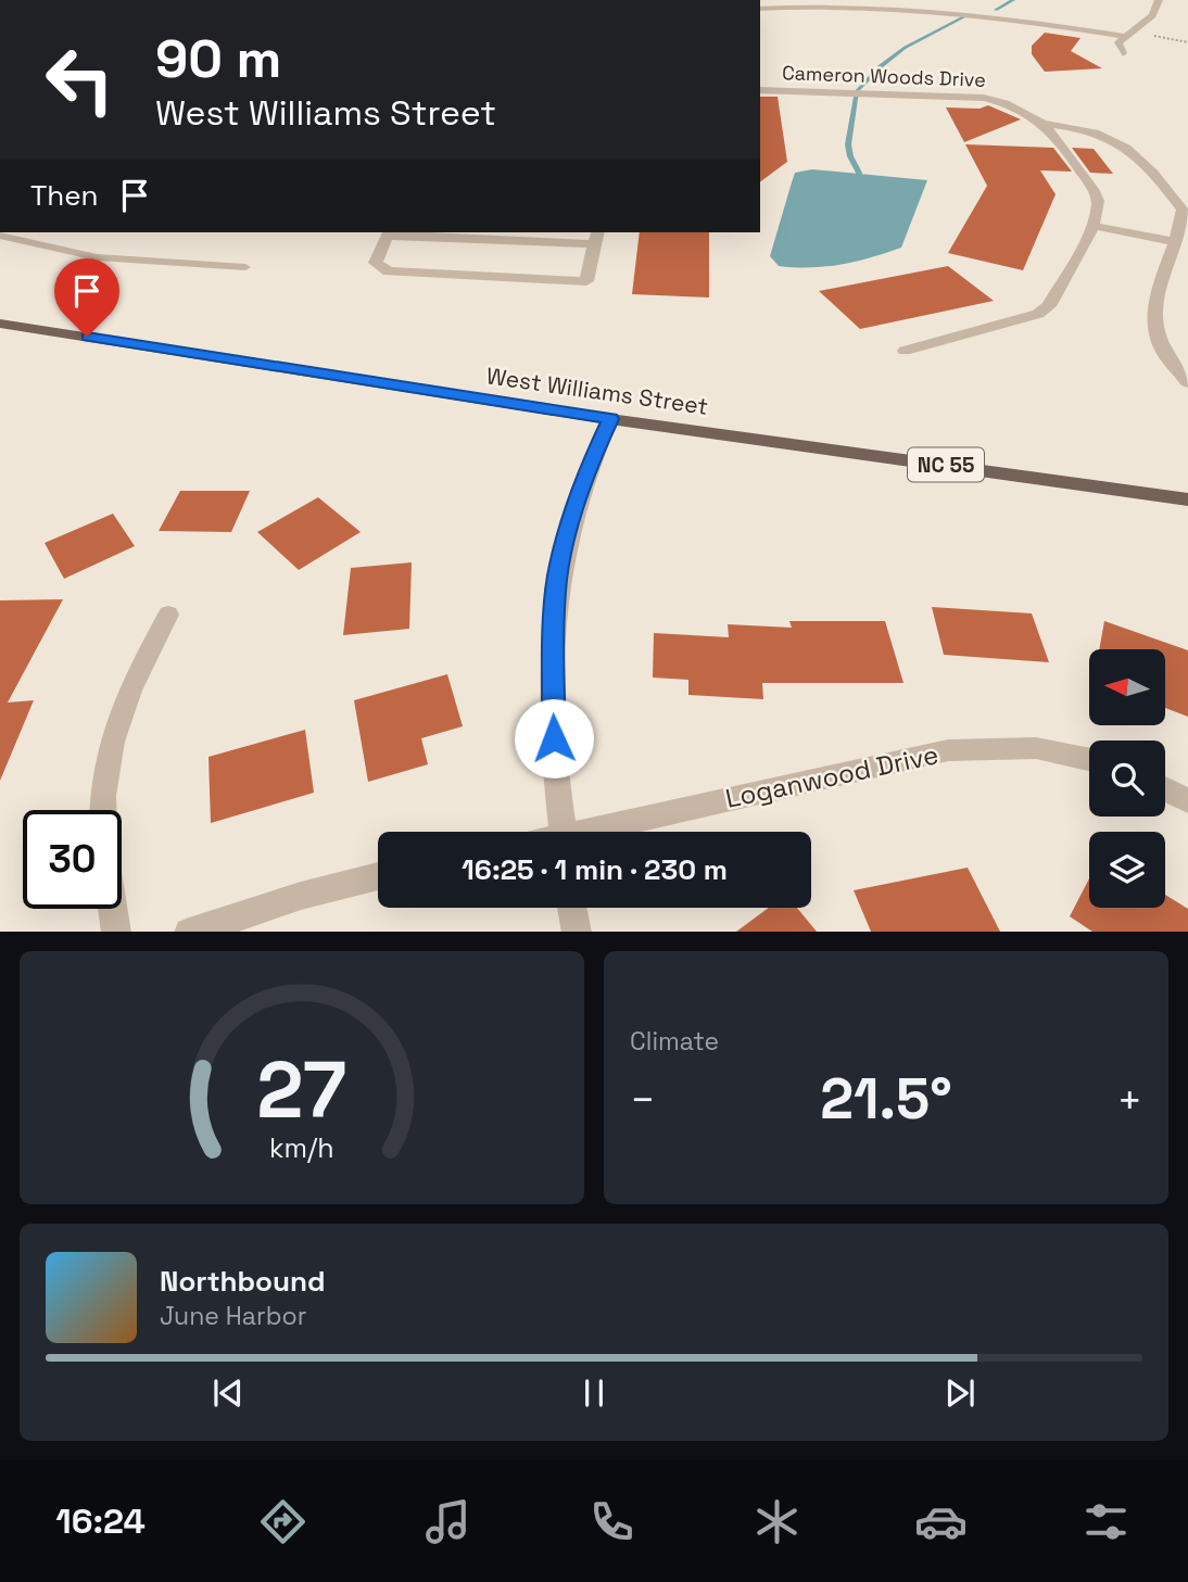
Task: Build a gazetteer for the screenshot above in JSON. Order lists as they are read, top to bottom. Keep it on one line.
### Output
{"streets":{"main road":["West Williams Street","NC 55"],"street":["Cameron Woods Drive","Loganwood Drive"]},"north":"left","page":{"turn":["90 m","West Williams Street"],"then":"Then","limit":"30","trip":"16:25 · 1 min · 230 m","tile":"Climate","heat":["−","21.5°","+"],"song":["Northbound","June Harbor"],"tabs":"16:24","gauge":["27","km/h"]}}
